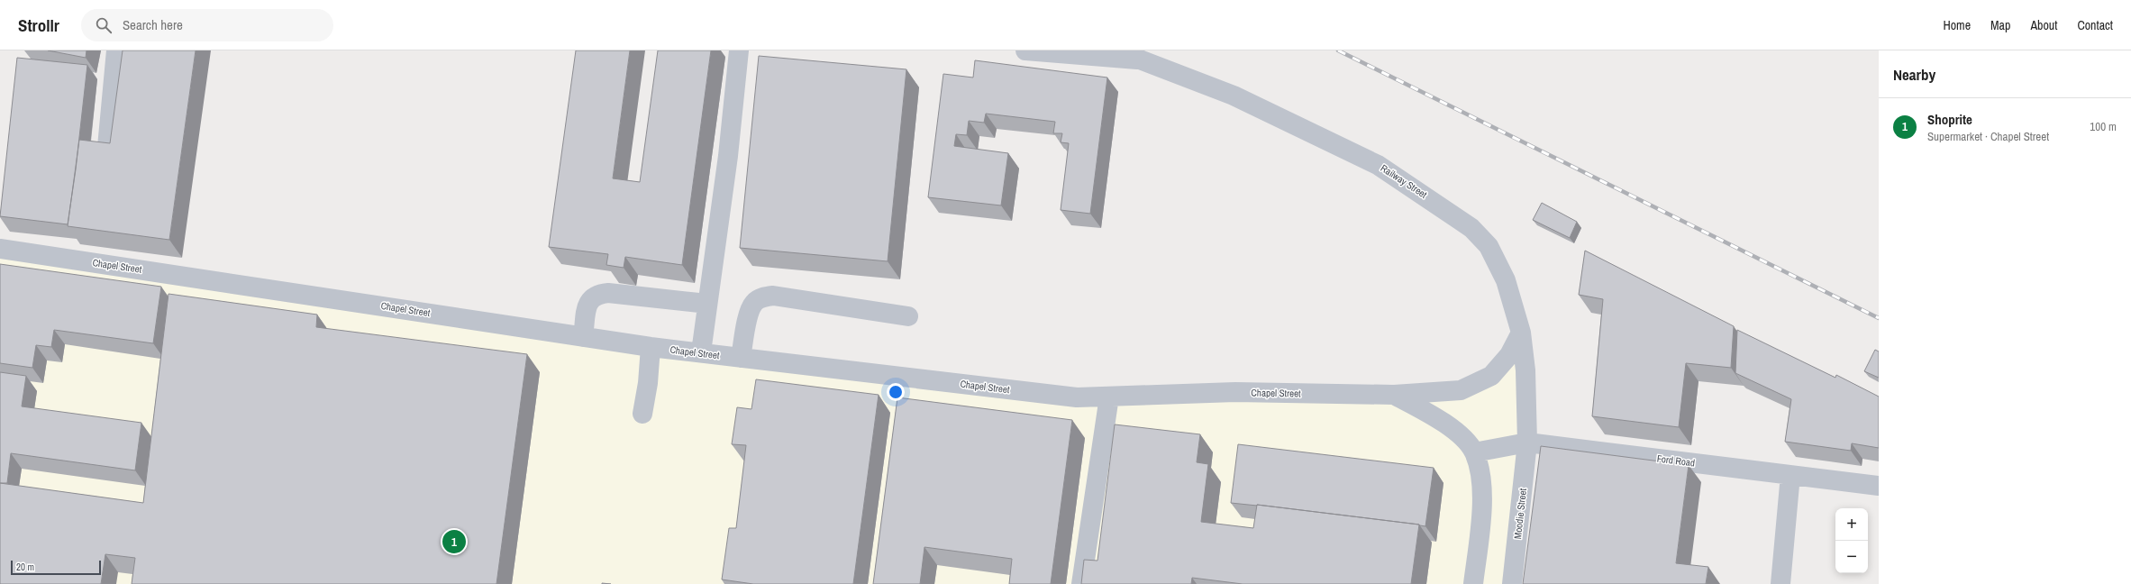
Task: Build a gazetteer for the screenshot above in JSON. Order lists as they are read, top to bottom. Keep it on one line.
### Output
{"streets":{"street":["Railway Street","Chapel Street","Ford Road","Moodie Street"]},"crossings":[["Railway Street","Chapel Street"],["Railway Street","Ford Road"],["Railway Street","Moodie Street"],["Chapel Street","Ford Road"],["Ford Road","Moodie Street"]],"scale_bar":"20 m","page":{"header":"Strollr","search":"Search here","nav":["Home","Map","About","Contact"],"heading":"Nearby","list":[{"mark":"1","name":"Shoprite","note":"Supermarket · Chapel Street","value":"100 m"}],"map_buttons":["+","−"],"pins":"1","scale":"20 m"}}
